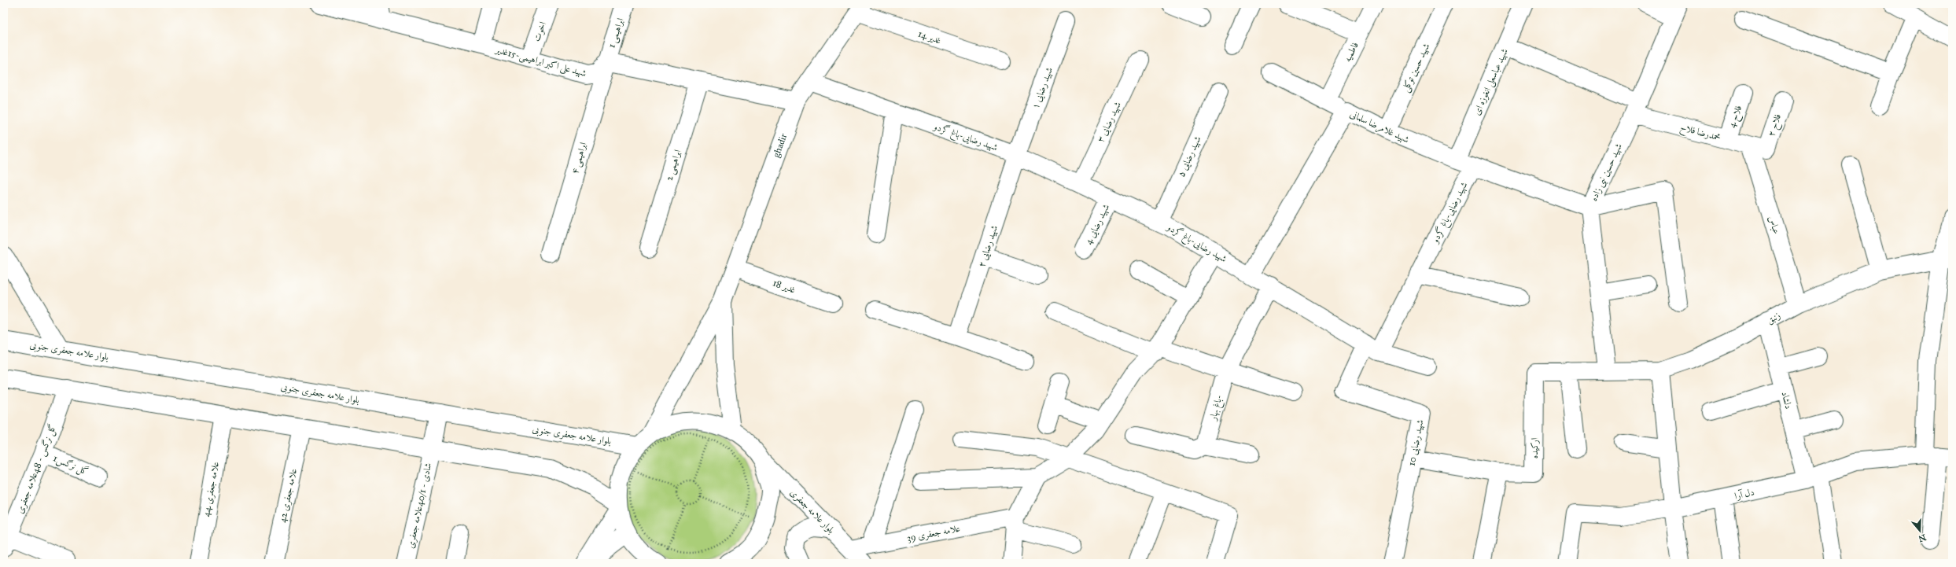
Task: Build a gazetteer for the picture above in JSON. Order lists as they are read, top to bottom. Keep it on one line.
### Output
{"streets":{"street":["اخوت","ابراهیمی 1","غدیر 14","فاطمیه","شهید علی اکبر ابراهیمی-15غدیر","شهید حسین توکلی","شهید عباسعلی انغوزه ای","شهید رضایی ۱","فلاح 4","شهید رضایی ۳","فلاح ۲","شهید غلامرضا سلمانی","محمدرضا فلاح","شهید رضایی-باغ گردو","ghadir","شهید رضایی ۵","ابراهیمی ۴","ابراهیمی 2","شهید حسین نبی زاده","شهید رضایی 4","عباس","شهید رضایی ۲","غدیر 18","زنبق","بلوار علامه جعفری جنوبی","دلشاد","باغ بهار-","شهید رضایی 10","ارکیده","1گل نرگس","گل نرگس - 48علامه جعفری","علامه جعفری 44","دل آرا","علامه جعفری 42","شادی - 40/1علامه جعفری","بلوار علامه جعفری","علامه جعفری 39"]},"crossings":[["اخوت","شهید علی اکبر ابراهیمی-15غدیر"],["ابراهیمی 1","شهید علی اکبر ابراهیمی-15غدیر"],["ابراهیمی 1","ابراهیمی ۴"],["غدیر 14","ghadir"],["شهید علی اکبر ابراهیمی-15غدیر","ابراهیمی ۴"],["شهید حسین توکلی","شهید غلامرضا سلمانی"],["شهید عباسعلی انغوزه ای","شهید غلامرضا سلمانی"],["شهید عباسعلی انغوزه ای","محمدرضا فلاح"],["شهید رضایی ۱","شهید رضایی-باغ گردو"],["شهید رضایی ۱","شهید رضایی ۲"],["فلاح 4","محمدرضا فلاح"],["شهید رضایی ۳","شهید رضایی-باغ گردو"],["فلاح ۲","محمدرضا فلاح"],["شهید غلامرضا سلمانی","شهید رضایی-باغ گردو"],["شهید غلامرضا سلمانی","شهید حسین نبی زاده"],["محمدرضا فلاح","شهید حسین نبی زاده"],["محمدرضا فلاح","عباس"],["شهید رضایی-باغ گردو","ghadir"],["شهید رضایی-باغ گردو","شهید رضایی ۵"],["شهید رضایی-باغ گردو","شهید رضایی 4"],["شهید رضایی-باغ گردو","شهید رضایی ۲"],["شهید رضایی-باغ گردو","باغ بهار-"],["شهید رضایی-باغ گردو","شهید رضایی 10"],["ghadir","غدیر 18"],["شهید حسین نبی زاده","زنبق"],["شهید حسین نبی زاده","ارکیده"],["عباس","زنبق"],["زنبق","دلشاد"],["زنبق","ارکیده"],["بلوار علامه جعفری جنوبی","شادی - 40/1علامه جعفری"],["دلشاد","دل آرا"],["شهید رضایی 10","ارکیده"],["1گل نرگس","گل نرگس - 48علامه جعفری"],["بلوار علامه جعفری","علامه جعفری 39"]],"north":"bottom"}
